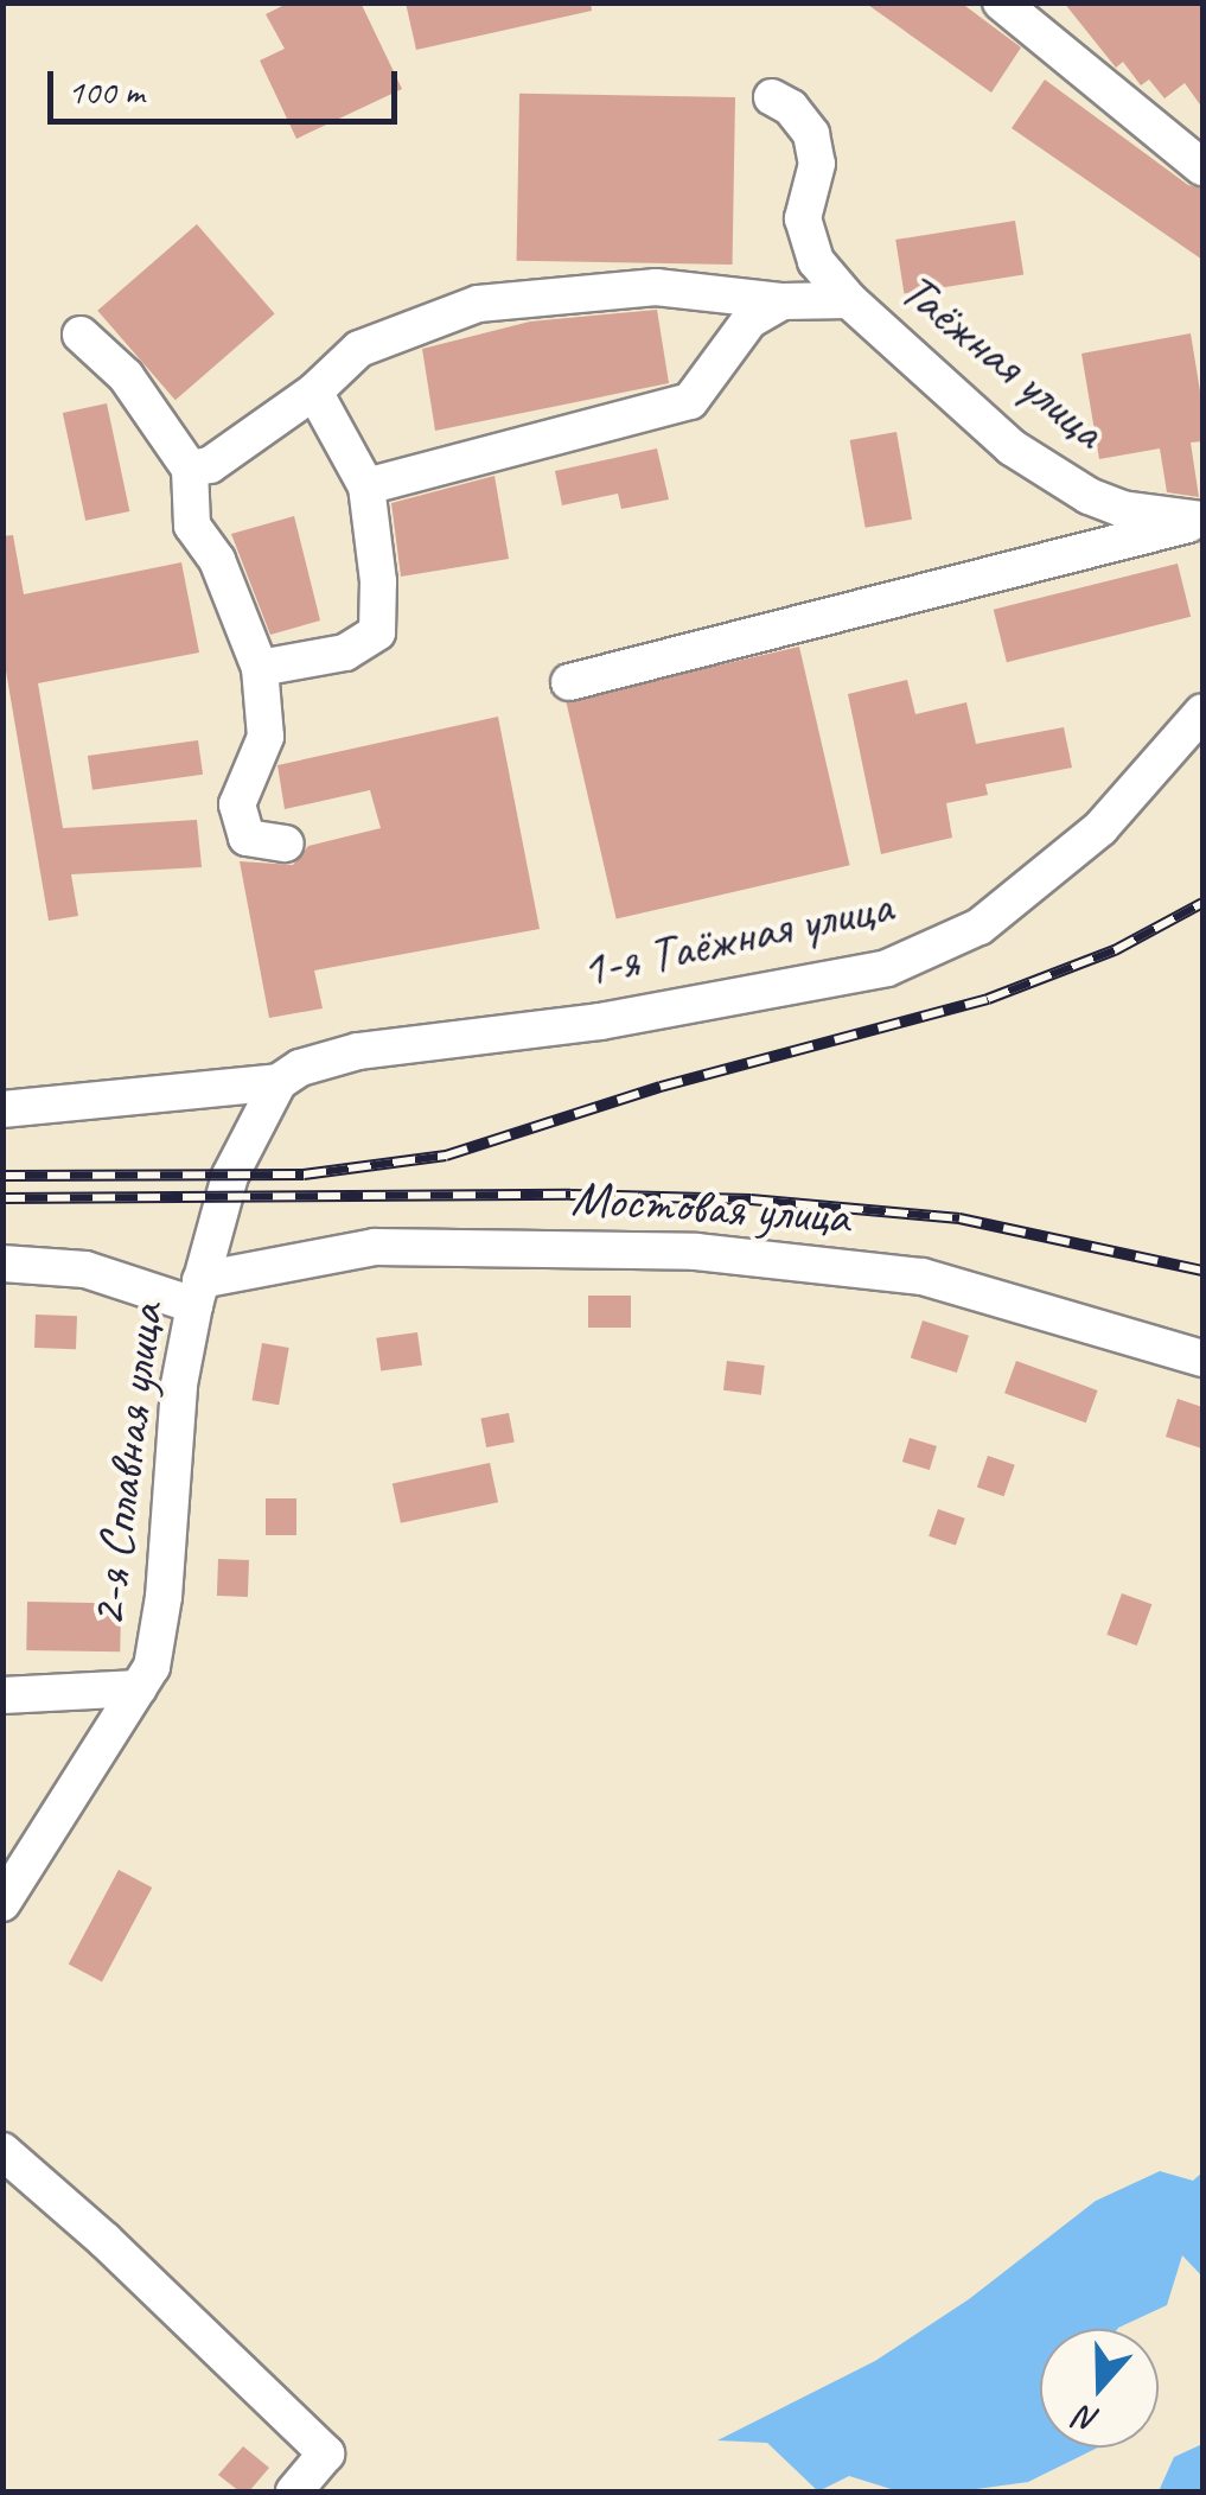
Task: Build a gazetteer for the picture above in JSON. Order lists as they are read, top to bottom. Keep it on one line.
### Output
{"streets":{"street":["Таёжная улица","1-я Таёжная улица","Мостовая улица","2-я Сплавная улица"]},"crossings":[["1-я Таёжная улица","2-я Сплавная улица"],["Мостовая улица","2-я Сплавная улица"]],"scale_bar":"100 m","north":"bottom"}
